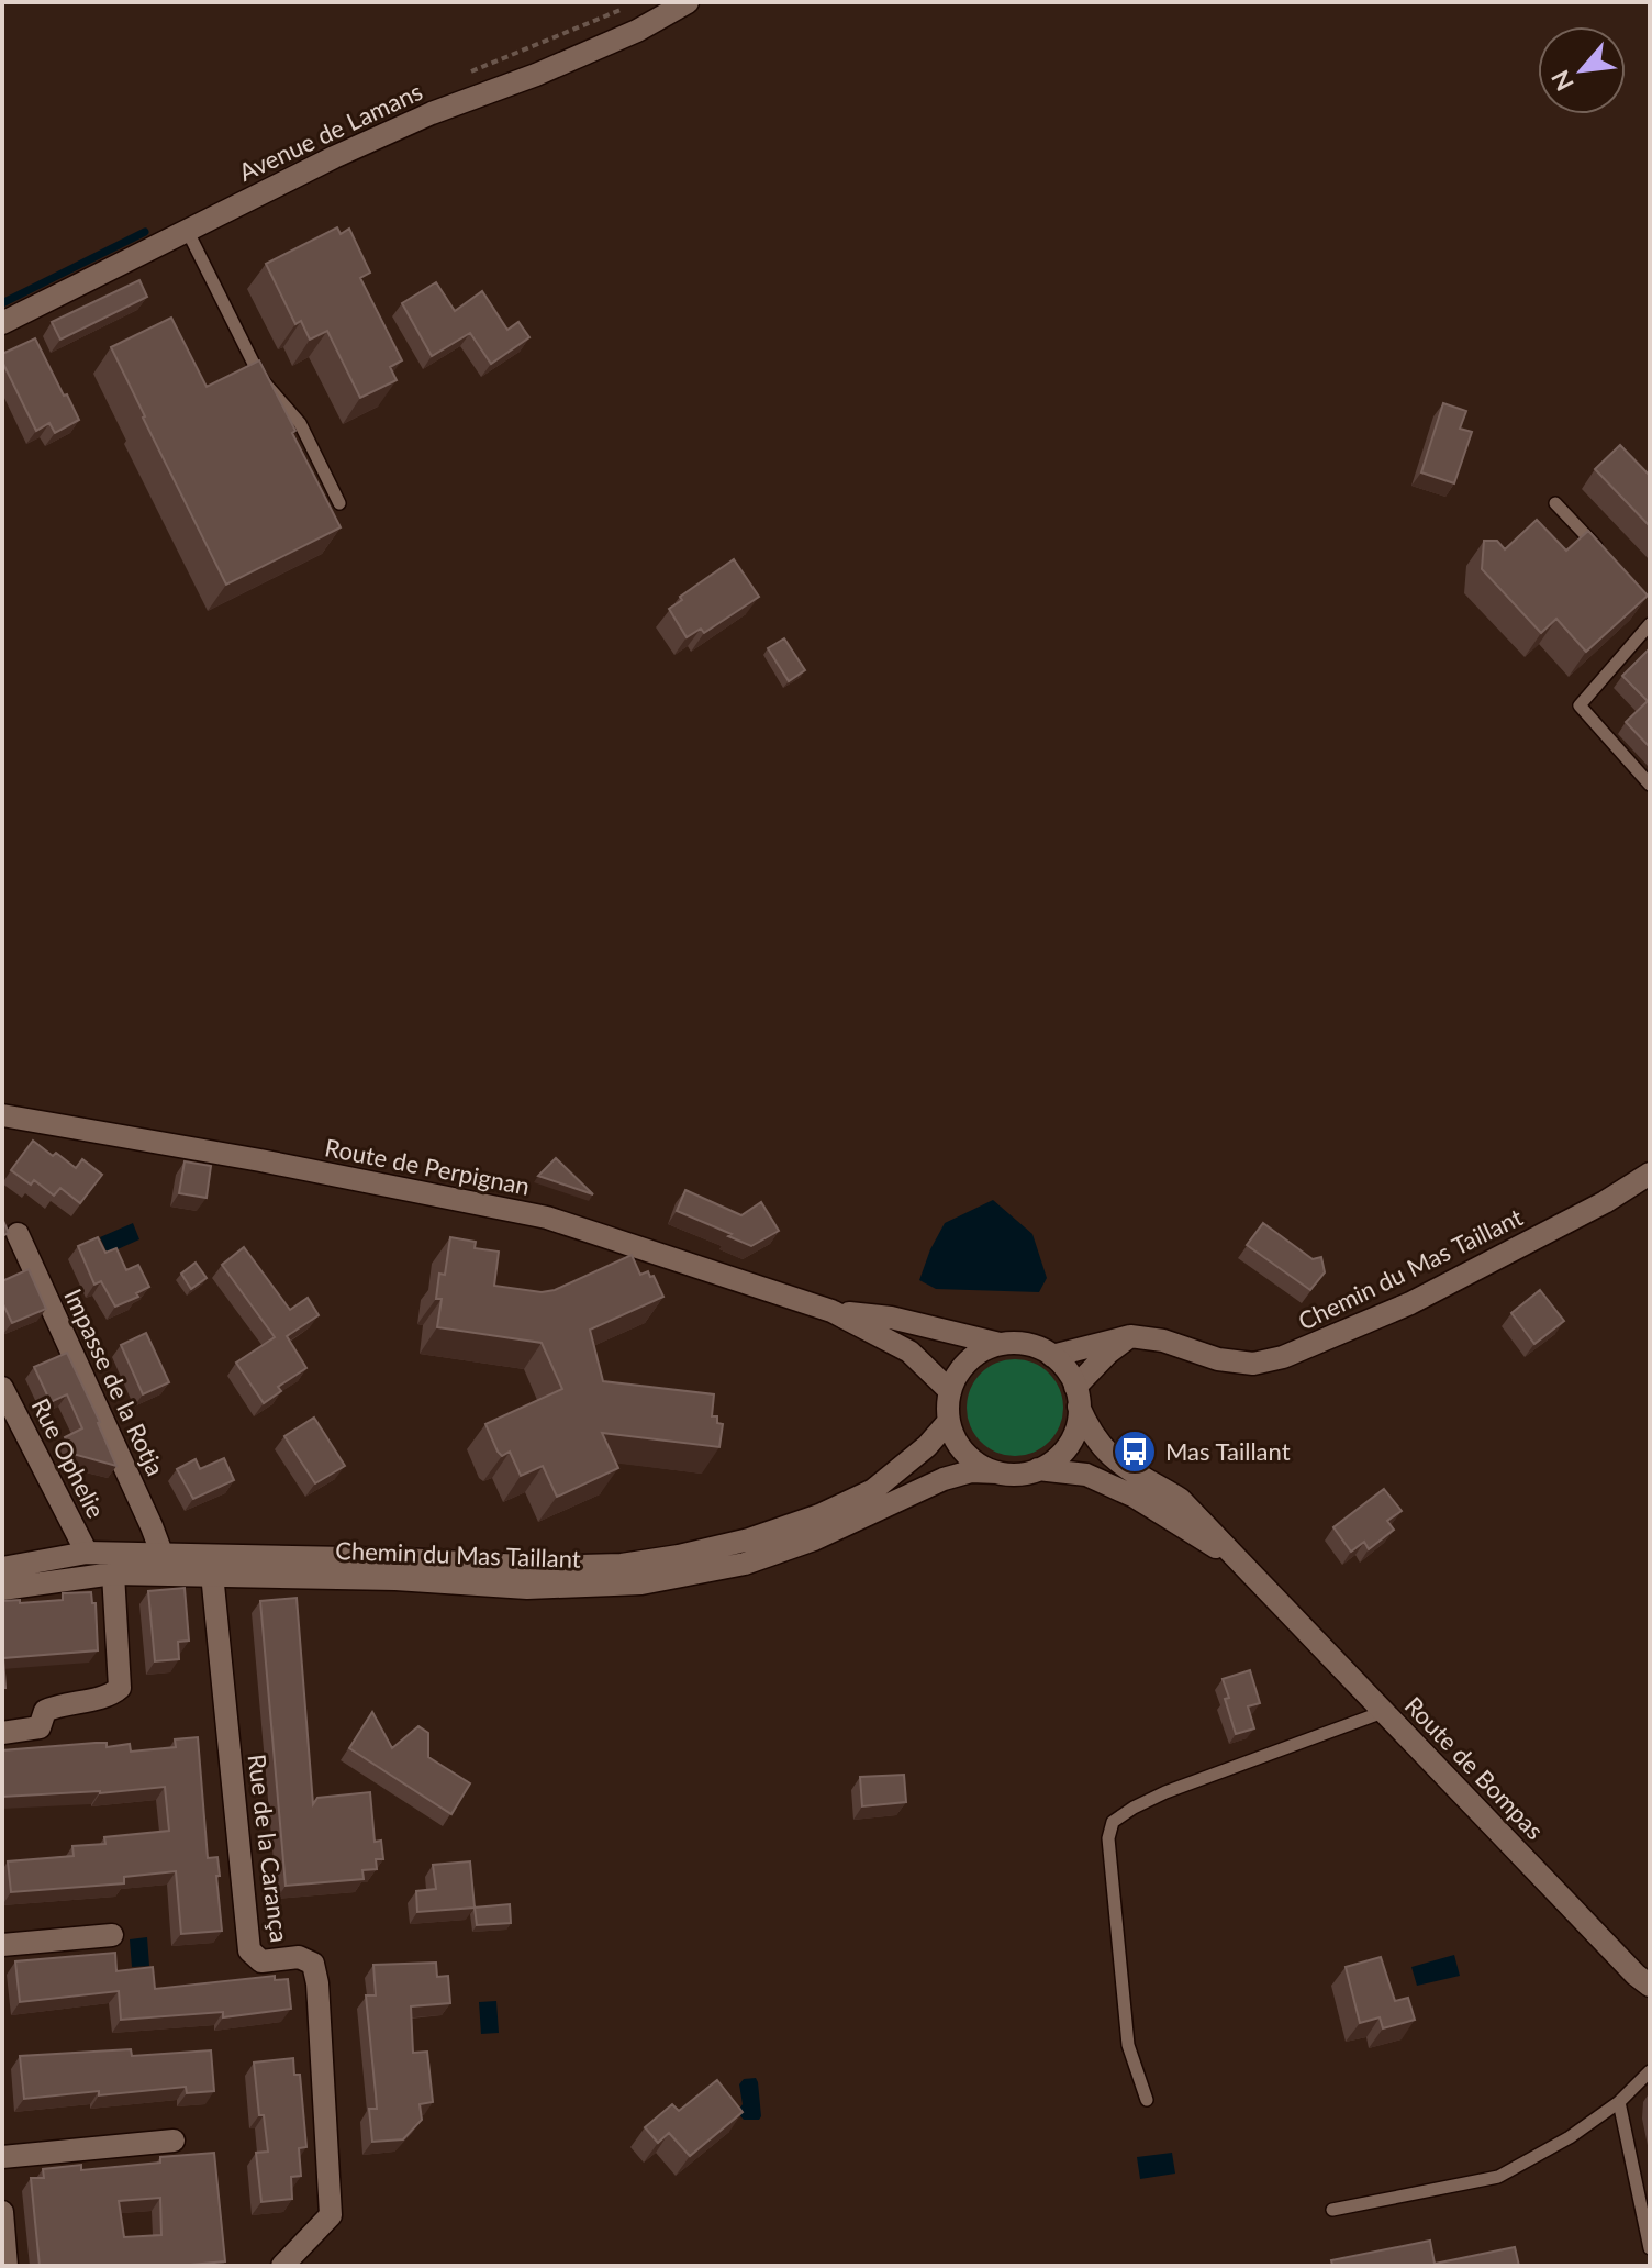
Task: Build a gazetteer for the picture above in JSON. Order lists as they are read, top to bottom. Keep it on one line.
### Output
{"streets":{"main road":["Avenue de Lamans","Route de Perpignan","Chemin du Mas Taillant","Impasse de la Rotja","Rue Ophelie","Route de Bompas","Rue de la Carança"]},"crossings":[["Route de Perpignan","Chemin du Mas Taillant"],["Chemin du Mas Taillant","Impasse de la Rotja"],["Chemin du Mas Taillant","Rue Ophelie"],["Chemin du Mas Taillant","Rue de la Carança"]],"places":{"bus stop":["Mas Taillant"]},"north":"bottom left"}
